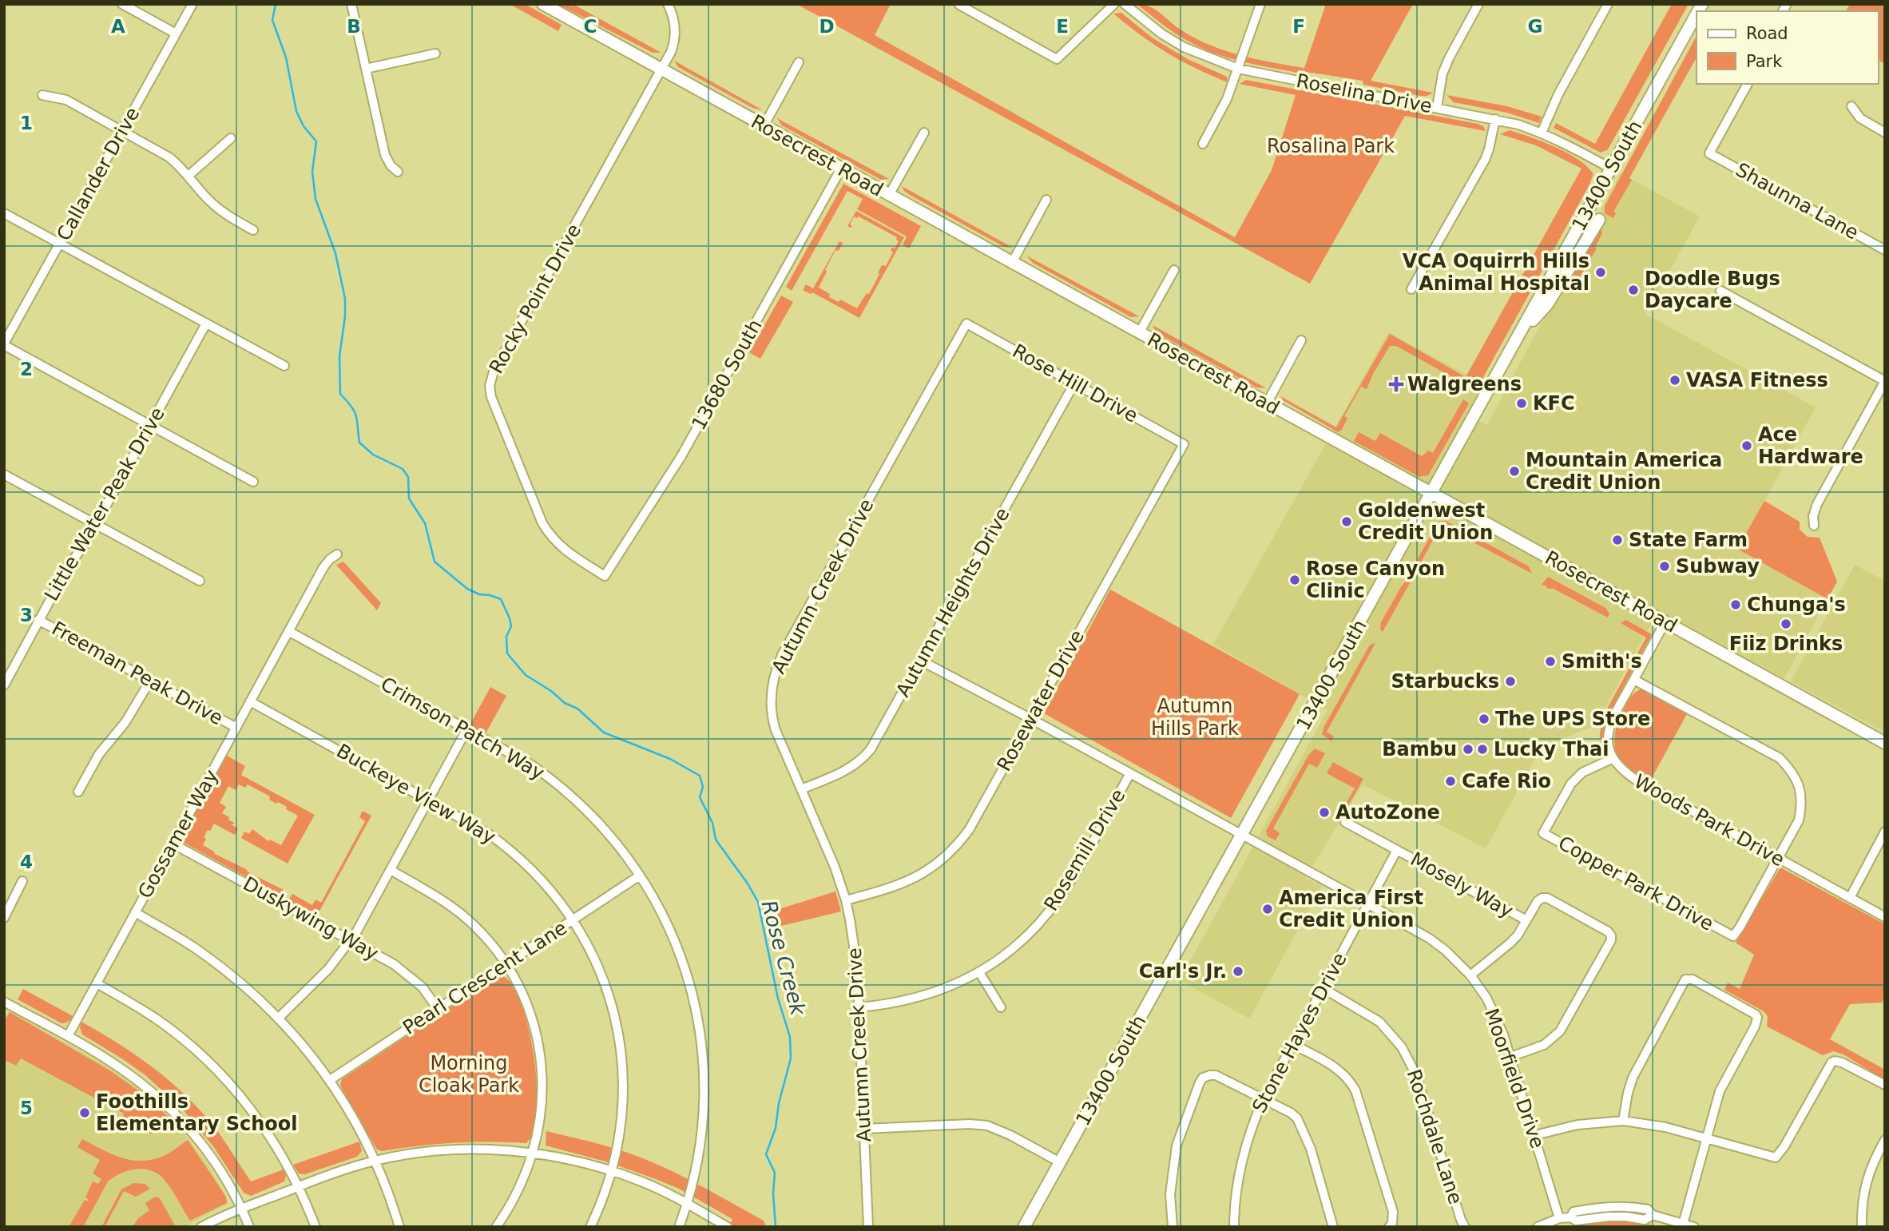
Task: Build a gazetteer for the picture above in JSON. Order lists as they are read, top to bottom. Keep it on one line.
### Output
{"streets":{"main road":["Rosecrest Road","13400 South"],"street":["Roselina Drive","Callander Drive","Shaunna Lane","Rocky Point Drive","13680 South","Rose Hill Drive","Little Water Peak Drive","Autumn Creek Drive","Autumn Heights Drive","Freeman Peak Drive","Rosewater Drive","Crimson Patch Way","Buckeye View Way","Woods Park Drive","Gossamer Way","Rosemill Drive","Copper Park Drive","Mosely Way","Duskywing Way","Pearl Crescent Lane","Stone Hayes Drive","Moorfield Drive","Rochdale Lane"]},"crossings":[["Roselina Drive","13400 South"],["Rosecrest Road","13400 South"],["Rosecrest Road","Rocky Point Drive"],["Rosecrest Road","13680 South"],["13400 South","Moorfield Drive"],["Rocky Point Drive","13680 South"],["Rose Hill Drive","Autumn Creek Drive"],["Rose Hill Drive","Autumn Heights Drive"],["Rose Hill Drive","Rosewater Drive"],["Little Water Peak Drive","Freeman Peak Drive"],["Autumn Creek Drive","Autumn Heights Drive"],["Autumn Creek Drive","Rosewater Drive"],["Autumn Creek Drive","Rosemill Drive"],["Autumn Heights Drive","Moorfield Drive"],["Freeman Peak Drive","Gossamer Way"],["Rosewater Drive","Moorfield Drive"],["Crimson Patch Way","Gossamer Way"],["Crimson Patch Way","Pearl Crescent Lane"],["Buckeye View Way","Gossamer Way"],["Buckeye View Way","Pearl Crescent Lane"],["Woods Park Drive","Copper Park Drive"],["Gossamer Way","Duskywing Way"],["Rosemill Drive","Moorfield Drive"],["Mosely Way","Stone Hayes Drive"],["Duskywing Way","Pearl Crescent Lane"],["Stone Hayes Drive","Moorfield Drive"],["Stone Hayes Drive","Rochdale Lane"]],"water":["Rose Creek"],"parks":["Rosalina Park","Autumn Hills Park","Morning Cloak Park"],"places":{"other":["VCA Oquirrh Hills Animal Hospital","Doodle Bugs Daycare","VASA Fitness","KFC","Ace Hardware","Mountain America Credit Union","Goldenwest Credit Union","State Farm","Subway","Rose Canyon Clinic","Chunga's","Fiiz Drinks","Smith's","Starbucks","The UPS Store","Bambu","Lucky Thai","Cafe Rio","AutoZone","America First Credit Union","Carl's Jr.","Foothills Elementary School"],"health":["Walgreens"]},"legend":["Road","Park"],"grid":{"columns":["A","B","C","D","E","F","G"],"rows":["1","2","3","4","5"]}}
